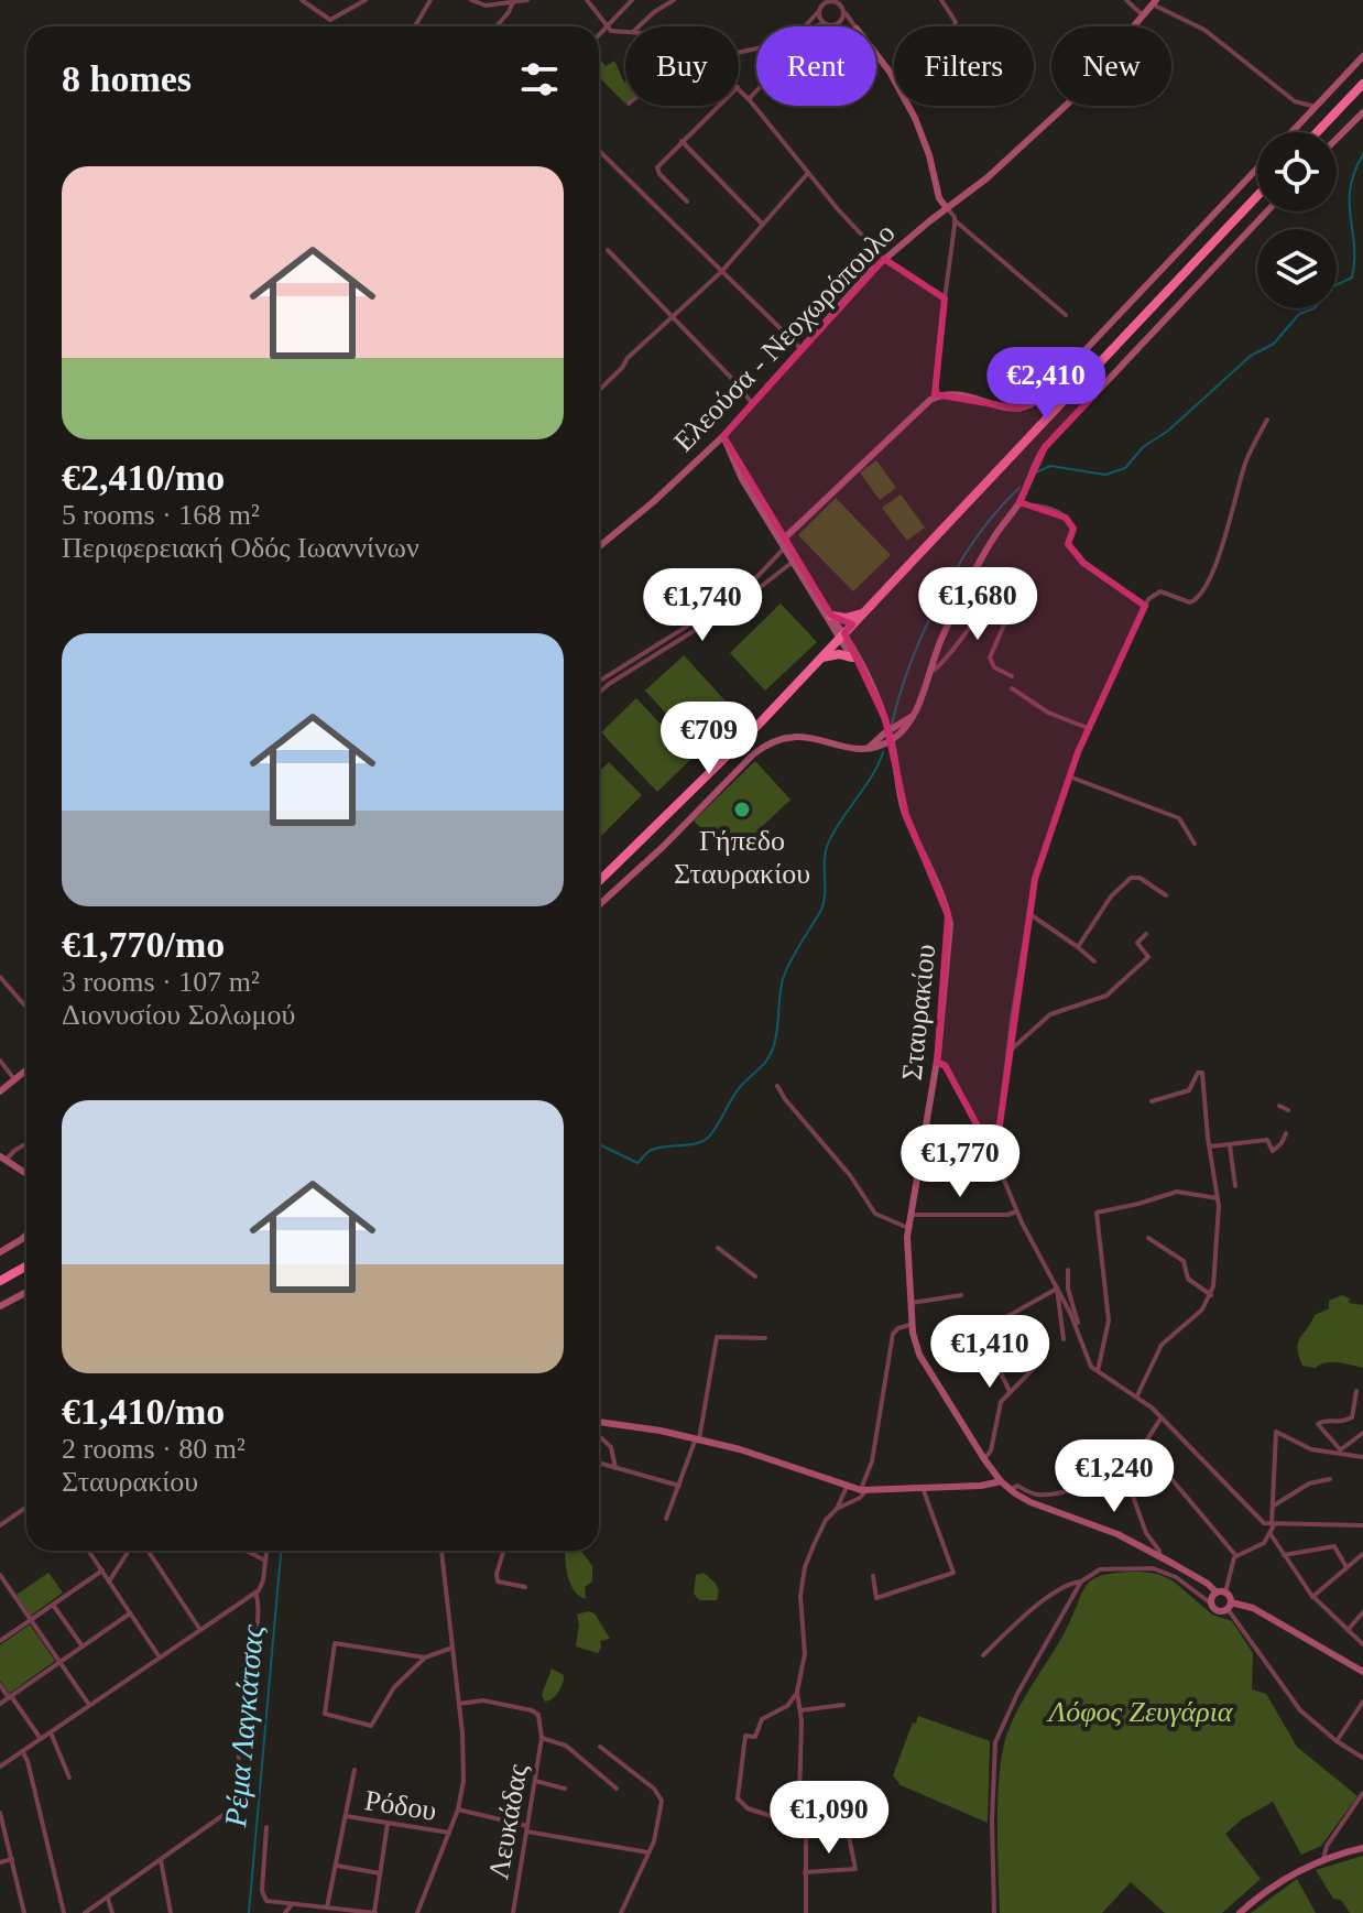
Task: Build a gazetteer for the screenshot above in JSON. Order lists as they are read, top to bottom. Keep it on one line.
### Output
{"streets":{"street":["Ελεούσα - Νεοχωρόπουλο","Σταυρακίου","Ρόδου","Λευκάδας"]},"water":["Ρέμα Λαγκάτσας"],"parks":["Λόφος Ζευγάρια"],"places":["Γήπεδο Σταυρακίου"],"page":{"chip":["Buy","Rent","Filters","New"],"heading":"8 homes","list":[{"name":"€2,410/mo","note":"5 rooms · 168 m² · Περιφερειακή Οδός Ιωαννίνων"},{"name":"€1,770/mo","note":"3 rooms · 107 m² · Διονυσίου Σολωμού"},{"name":"€1,410/mo","note":"2 rooms · 80 m² · Σταυρακίου"}],"price":["€2,410","€1,680","€1,740","€709","€1,770","€1,410","€1,240","€1,090"]}}
